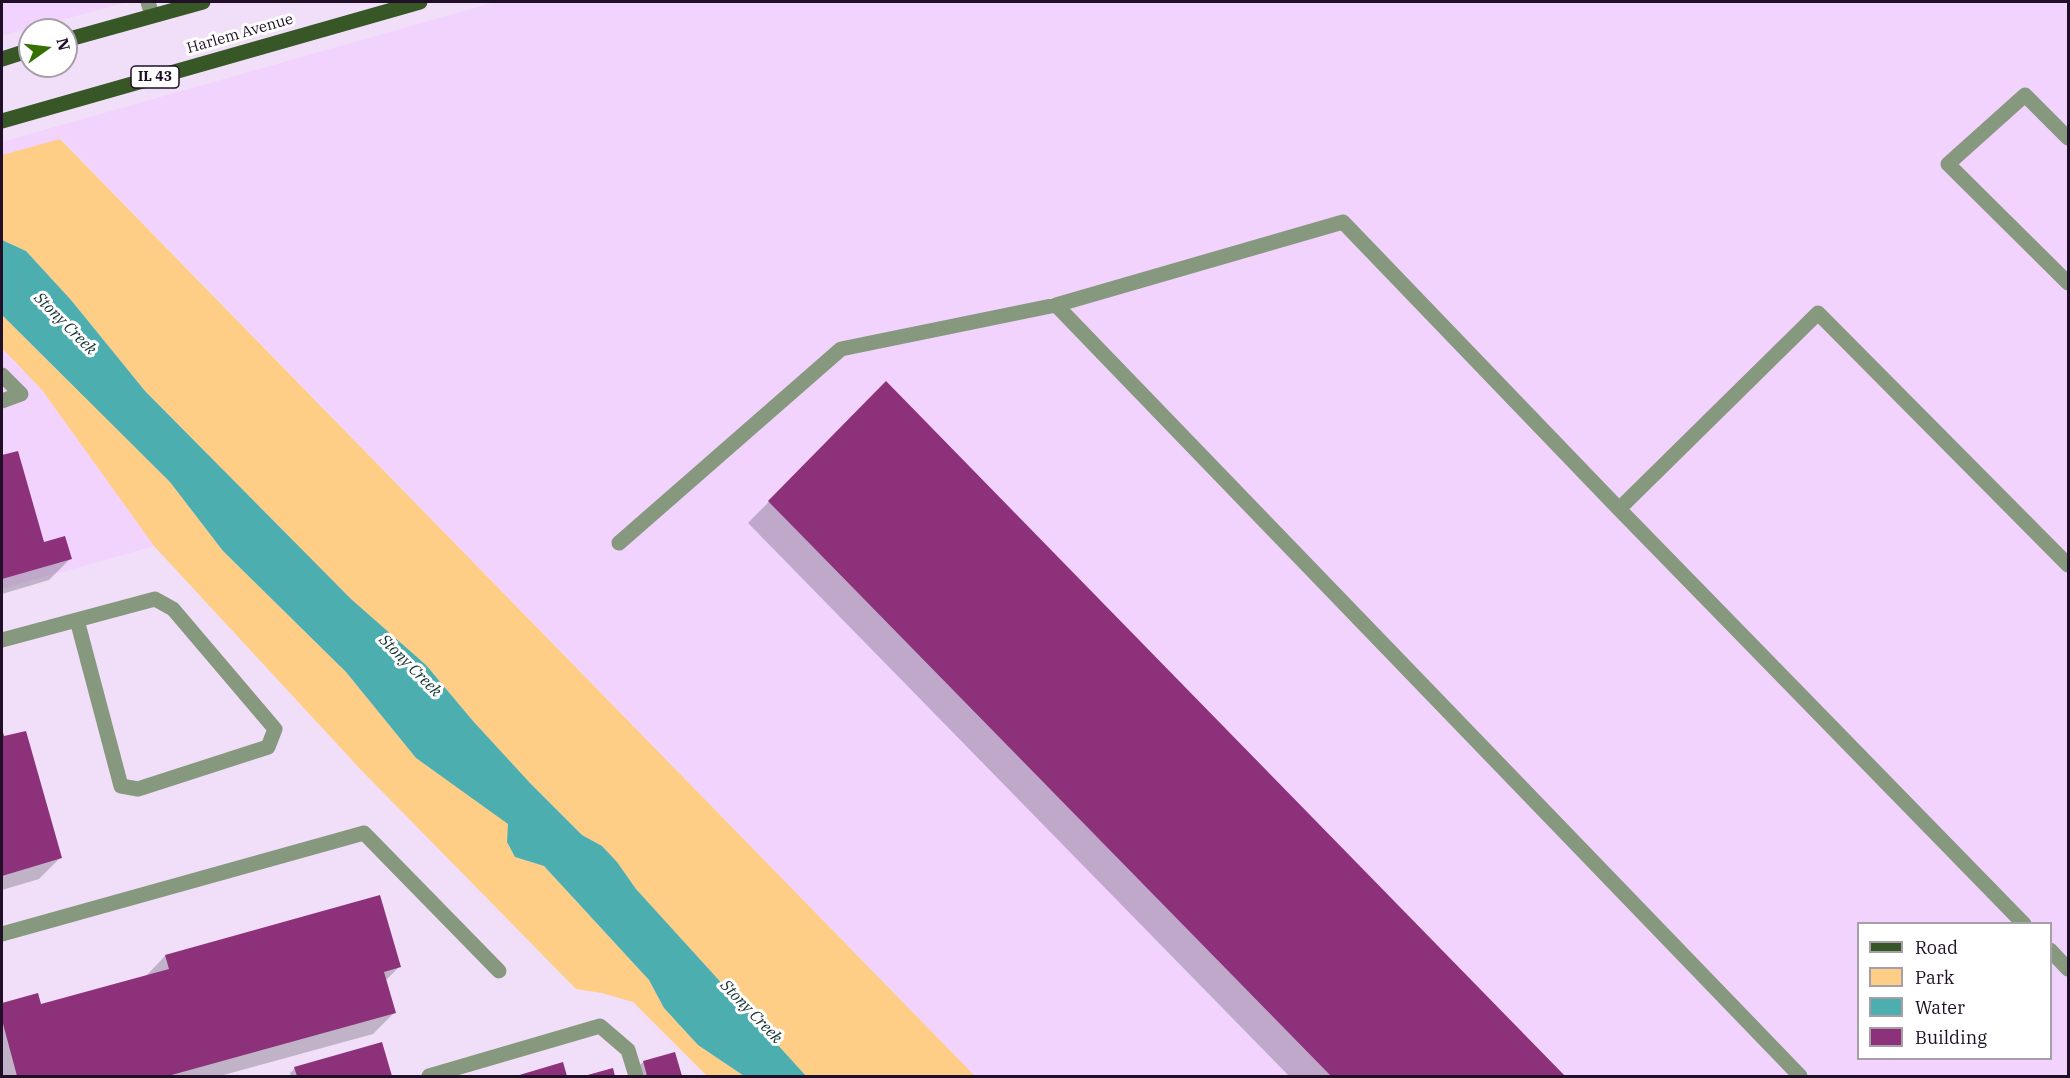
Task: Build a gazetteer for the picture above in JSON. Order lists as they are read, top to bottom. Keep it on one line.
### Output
{"streets":{"main road":["Harlem Avenue","IL 43"]},"water":["Stony Creek"],"legend":["Road","Park","Water","Building"],"north":"right"}
